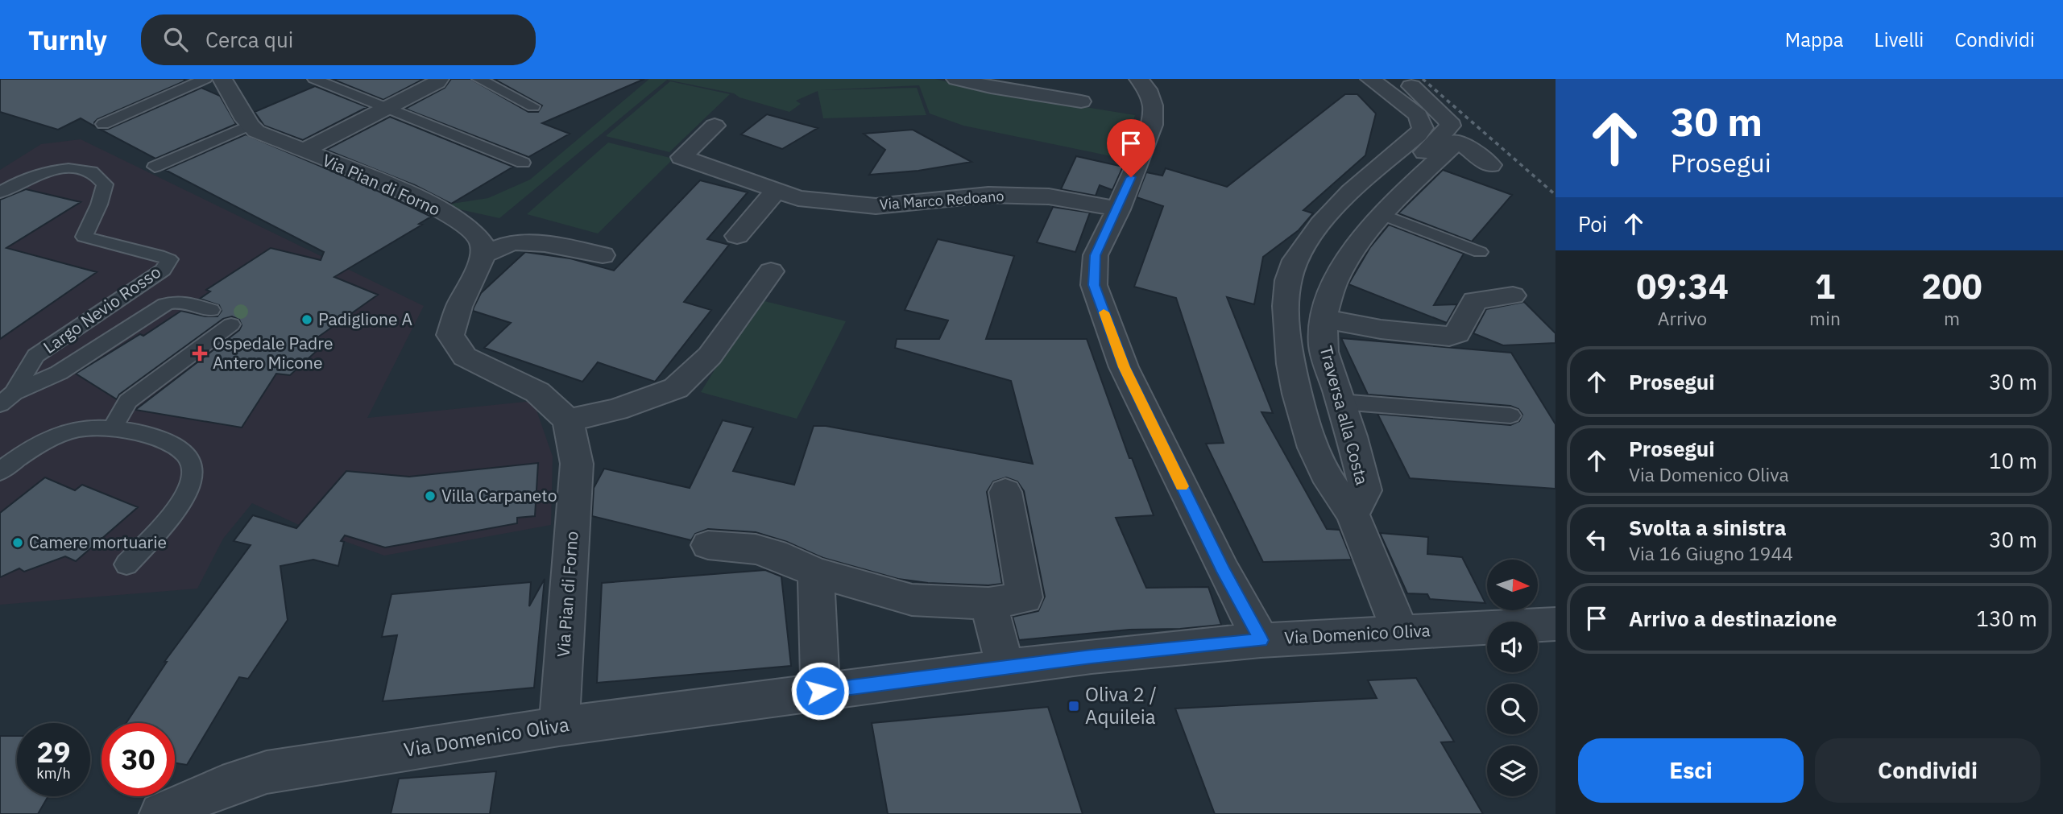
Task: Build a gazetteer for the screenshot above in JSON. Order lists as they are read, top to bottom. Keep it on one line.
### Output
{"streets":{"street":["Via Pian di Forno","Via Marco Redoano","Traversa alla Costa","Via Domenico Oliva"],"lane":["Largo Nevio Rosso"]},"crossings":[["Via Pian di Forno","Via Domenico Oliva"]],"places":{"other":["Padiglione A","Villa Carpaneto","Camere mortuarie"],"health":["Ospedale Padre Antero Micone"],"transit":["Oliva 2 / Aquileia"]},"north":"right","page":{"header":"Turnly","search":"Cerca qui","nav":["Mappa","Livelli","Condividi"],"turn":["30 m","Prosegui"],"then":"Poi","eta":["09:34","Arrivo","1","min","200","m"],"list":[{"name":"Prosegui","value":"30 m"},{"name":"Prosegui","note":"Via Domenico Oliva","value":"10 m"},{"name":"Svolta a sinistra","note":"Via 16 Giugno 1944","value":"30 m"},{"name":"Arrivo a destinazione","value":"130 m"}],"speed":"29 km/h","limit":"30","buttons":["Esci","Condividi"]}}
